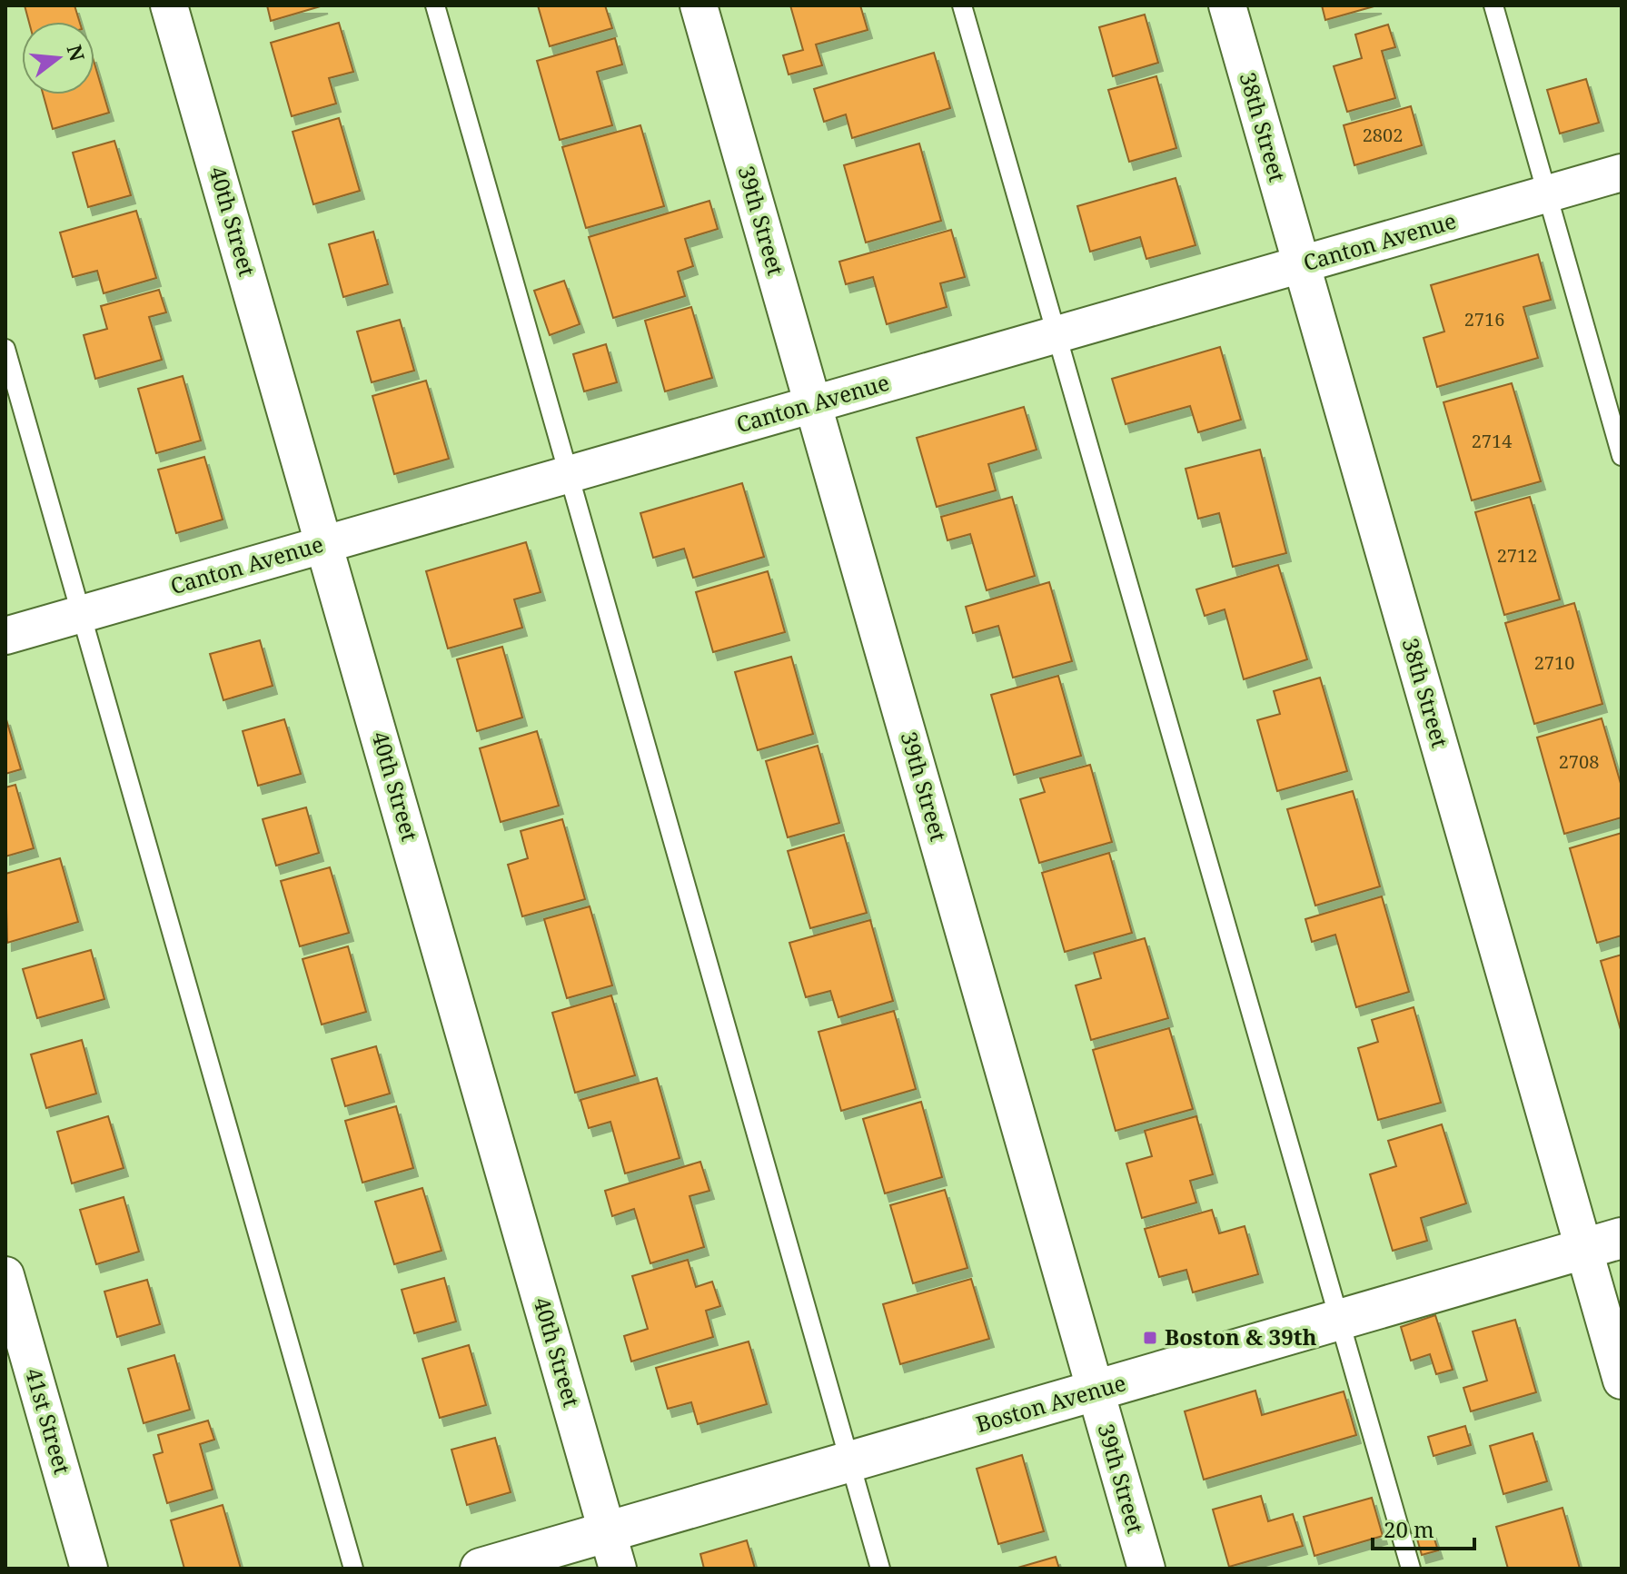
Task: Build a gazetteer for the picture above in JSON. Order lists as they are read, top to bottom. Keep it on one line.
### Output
{"streets":{"street":["38th Street","39th Street","40th Street","Canton Avenue","Boston Avenue","41st Street"]},"crossings":[["38th Street","Canton Avenue"],["38th Street","Boston Avenue"],["39th Street","Canton Avenue"],["39th Street","Boston Avenue"],["40th Street","Canton Avenue"],["40th Street","Boston Avenue"]],"places":{"transit":["Boston & 39th"]},"house_numbers":["2802","2716","2714","2712","2710","2708"],"scale_bar":"20 m","north":"right"}
